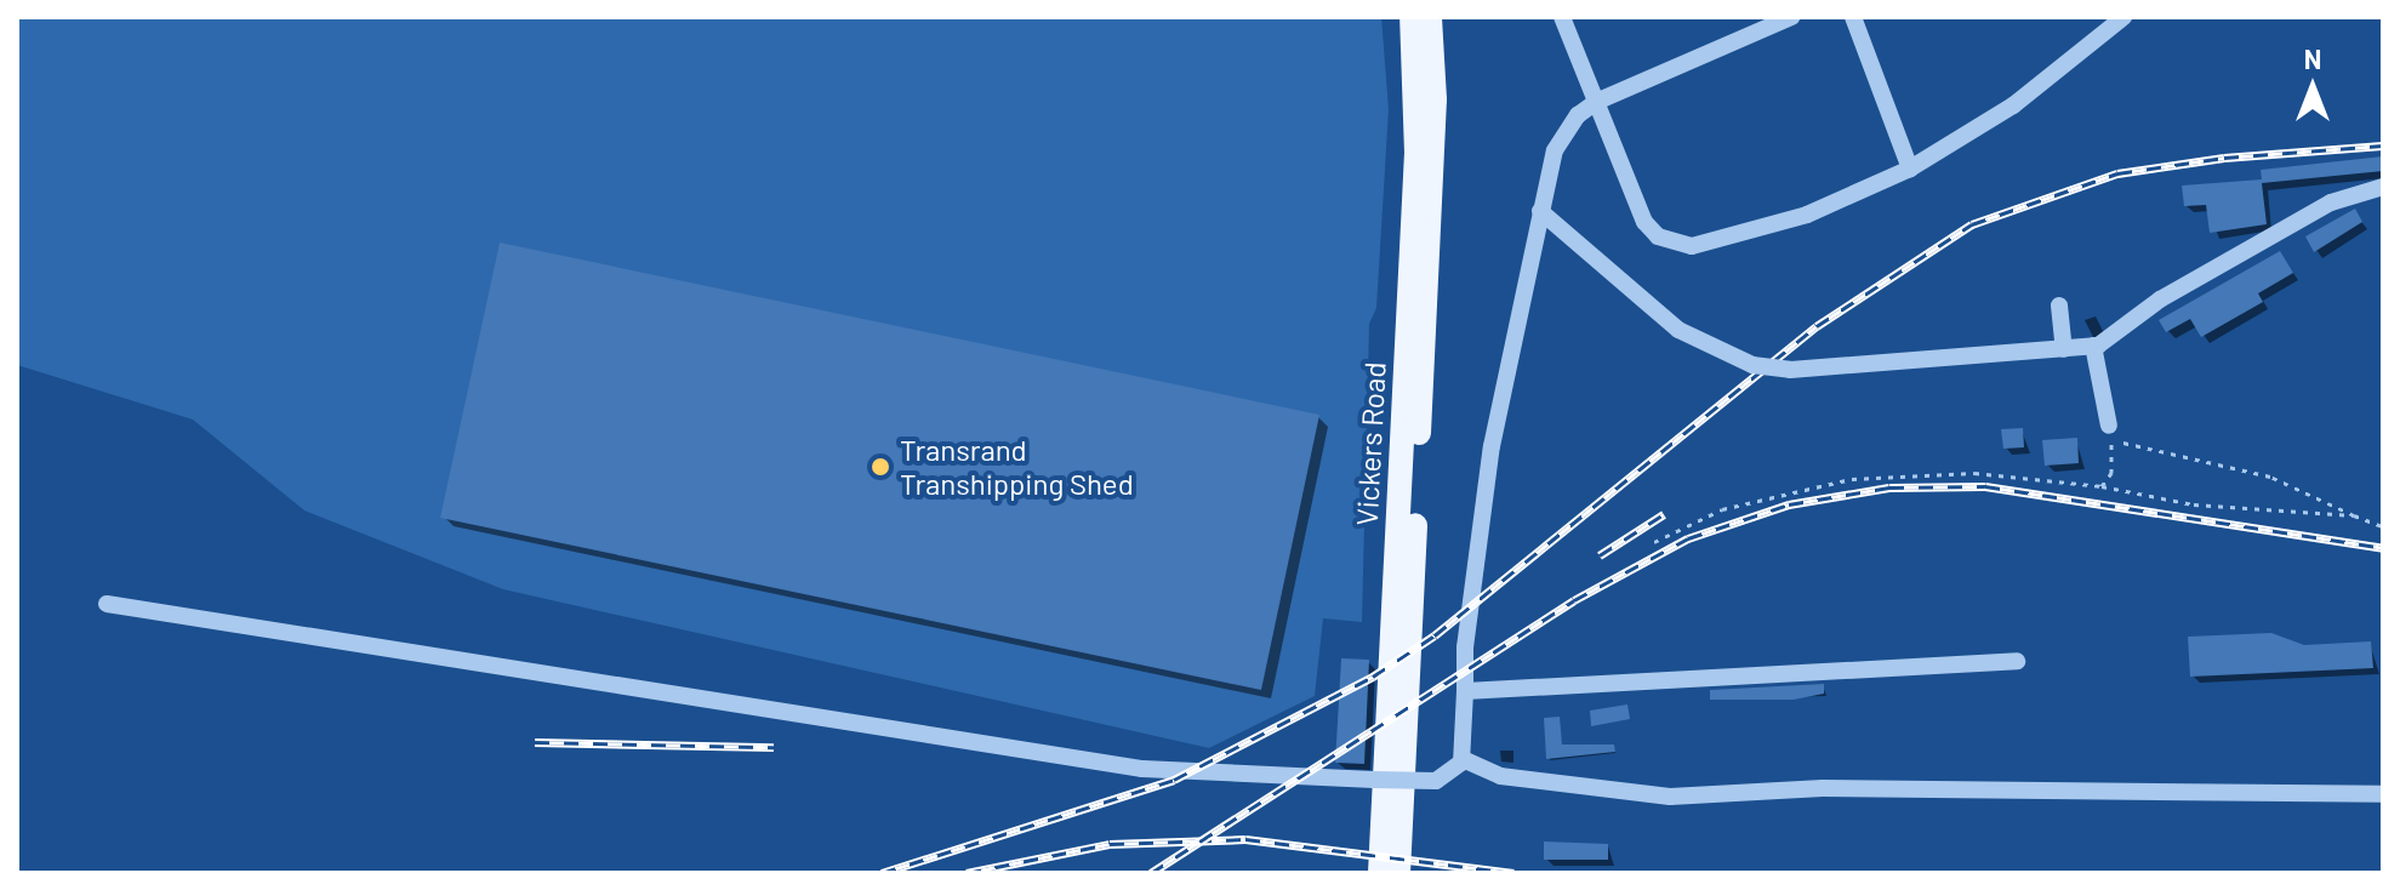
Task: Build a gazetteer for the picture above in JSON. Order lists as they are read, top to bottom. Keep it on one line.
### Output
{"streets":{"main road":["Vickers Road"]},"places":["Transrand Transhipping Shed"],"north":"top"}
